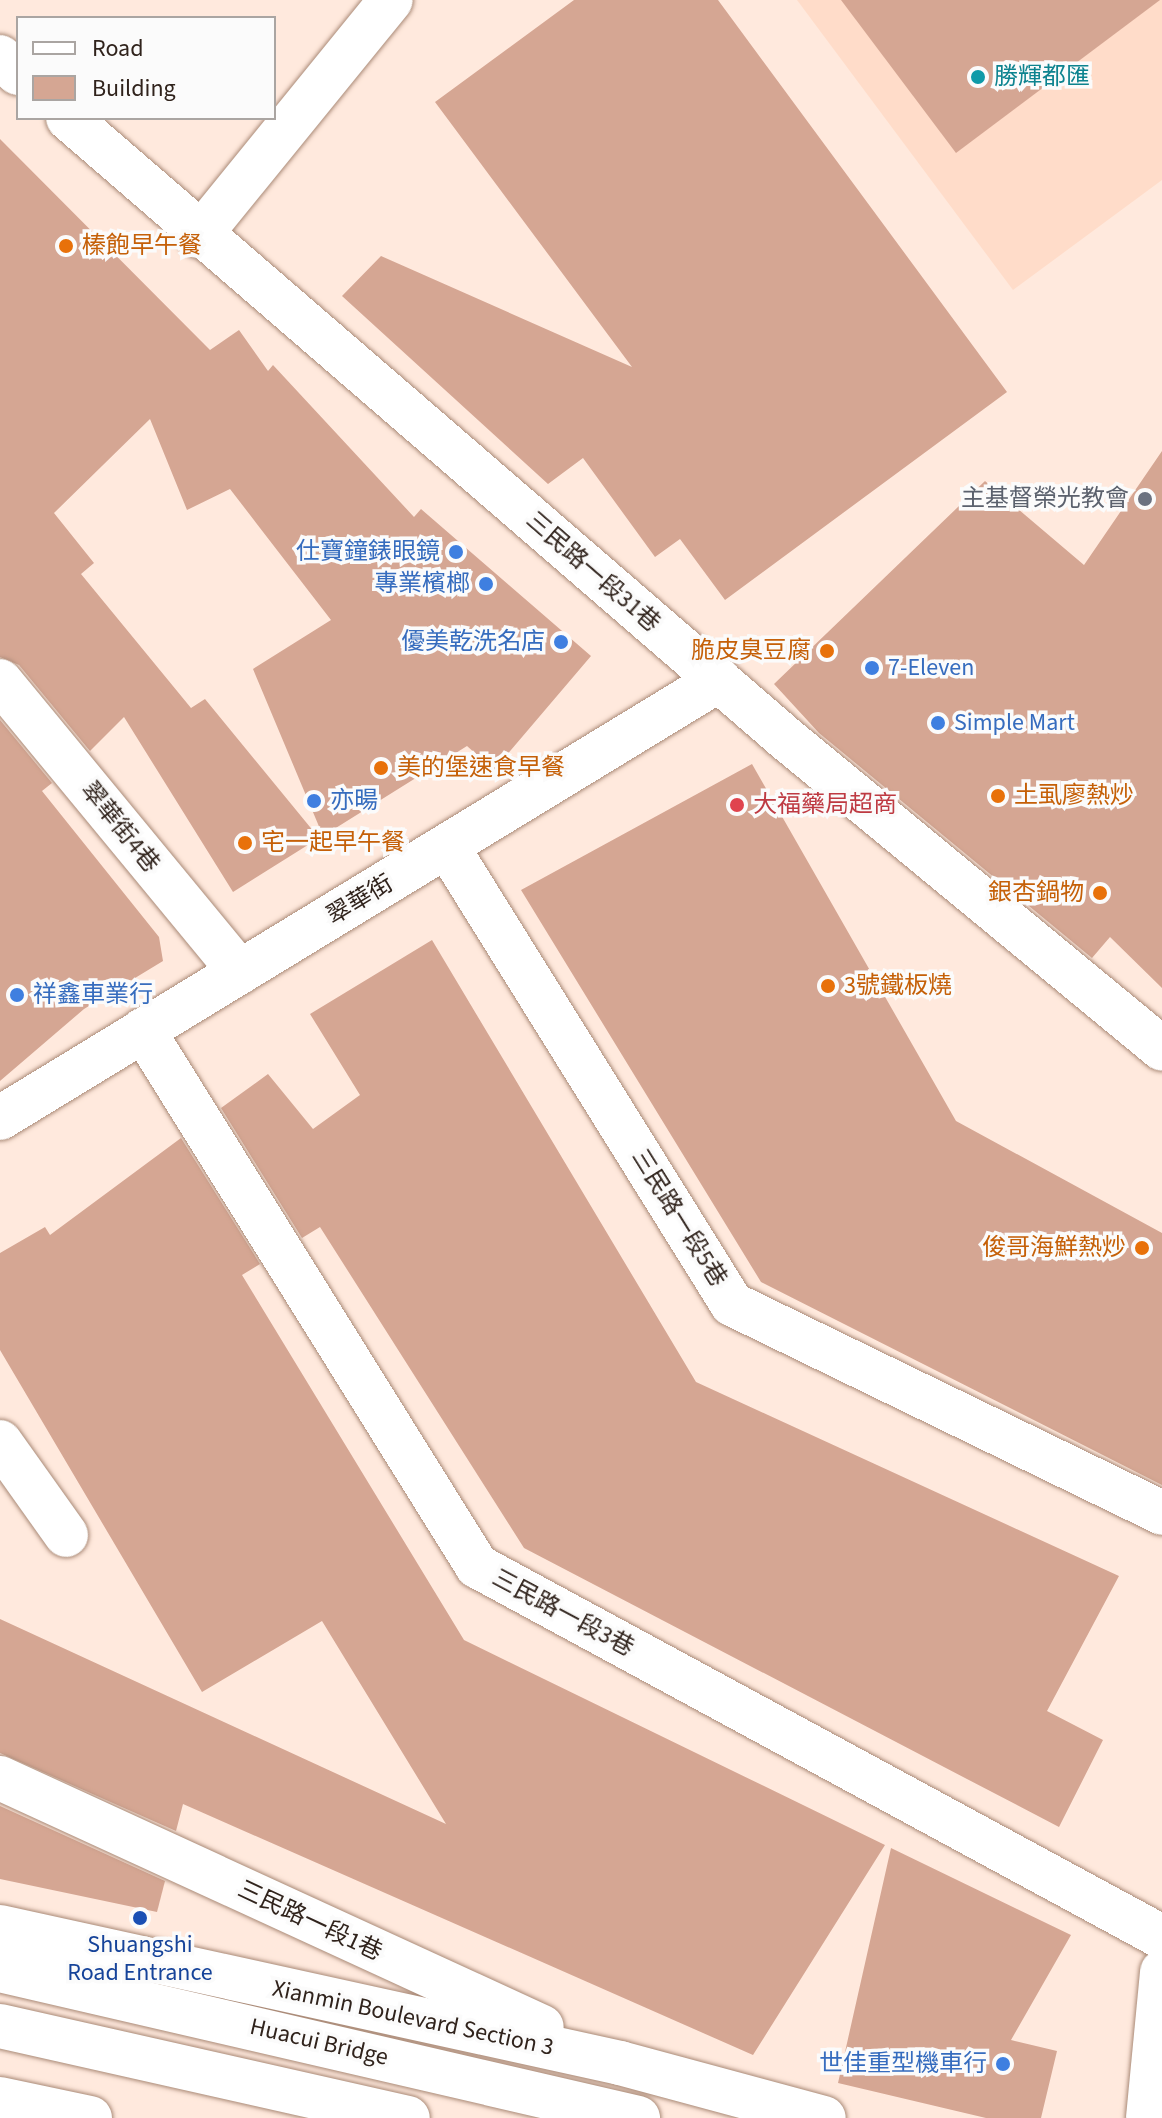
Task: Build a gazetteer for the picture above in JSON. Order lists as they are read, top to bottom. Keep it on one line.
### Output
{"streets":{"main road":["三民路一段31巷","翠華街4巷","翠華街","三民路一段5巷","三民路一段3巷","三民路一段1巷","Xianmin Boulevard Section 3","Huacui Bridge"]},"crossings":[["三民路一段31巷","翠華街"],["翠華街4巷","翠華街"],["翠華街","三民路一段5巷"],["翠華街","三民路一段3巷"],["三民路一段1巷","Xianmin Boulevard Section 3"]],"places":["勝輝都匯","榛飽早午餐","主基督榮光教會","仕寶鐘錶眼鏡","專業檳榔","優美乾洗名店","脆皮臭豆腐","7-Eleven","Simple Mart","美的堡速食早餐","土虱廖熱炒","亦暘","大福藥局超商","宅一起早午餐","銀杏鍋物","3號鐵板燒","祥鑫車業行","俊哥海鮮熱炒","Shuangshi Road Entrance","世佳重型機車行"],"legend":["Road","Building"]}
